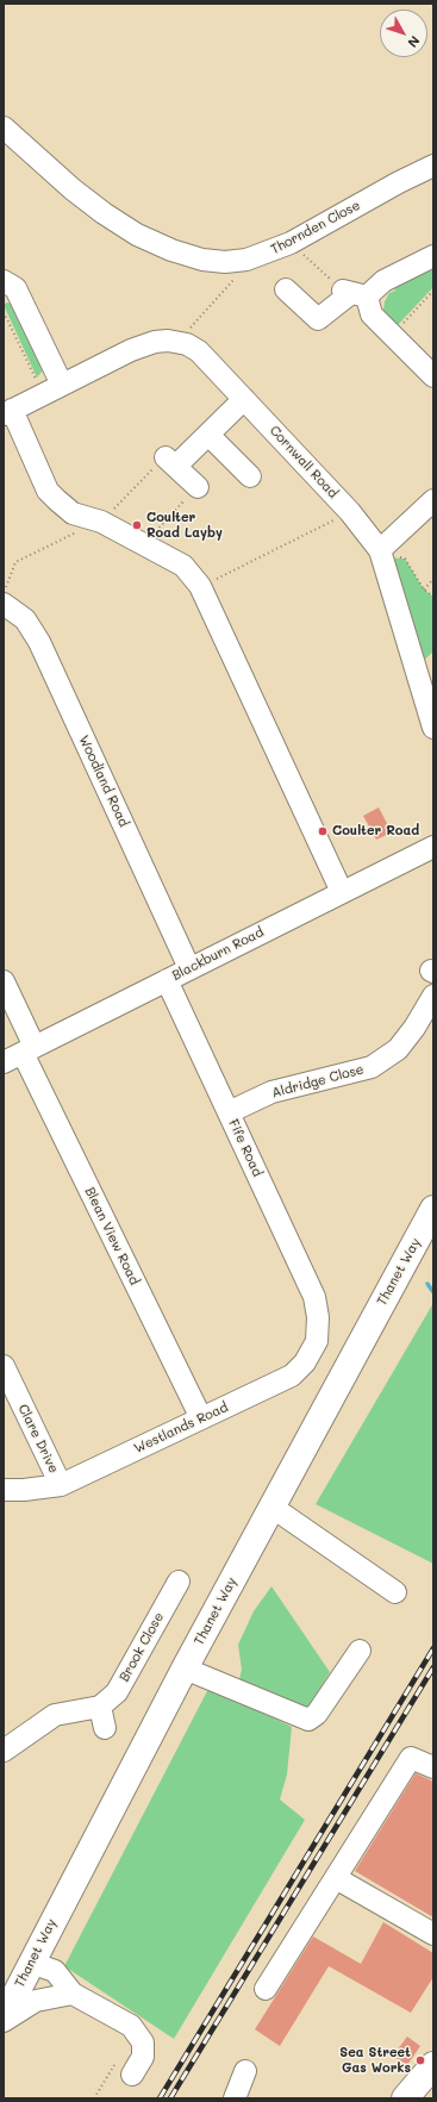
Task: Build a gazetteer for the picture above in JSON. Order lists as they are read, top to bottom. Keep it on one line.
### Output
{"streets":{"main road":["Thanet Way"],"street":["Thornden Close","Cornwall Road","Woodland Road","Blackburn Road","Aldridge Close","Fife Road","Blean View Road","Westlands Road","Clare Drive","Brook Close"]},"crossings":[["Woodland Road","Blackburn Road"],["Blackburn Road","Fife Road"],["Blackburn Road","Blean View Road"],["Aldridge Close","Fife Road"],["Fife Road","Westlands Road"],["Blean View Road","Westlands Road"],["Westlands Road","Clare Drive"]],"places":["Coulter Road Layby","Coulter Road","Sea Street Gas Works"],"north":"bottom right"}
